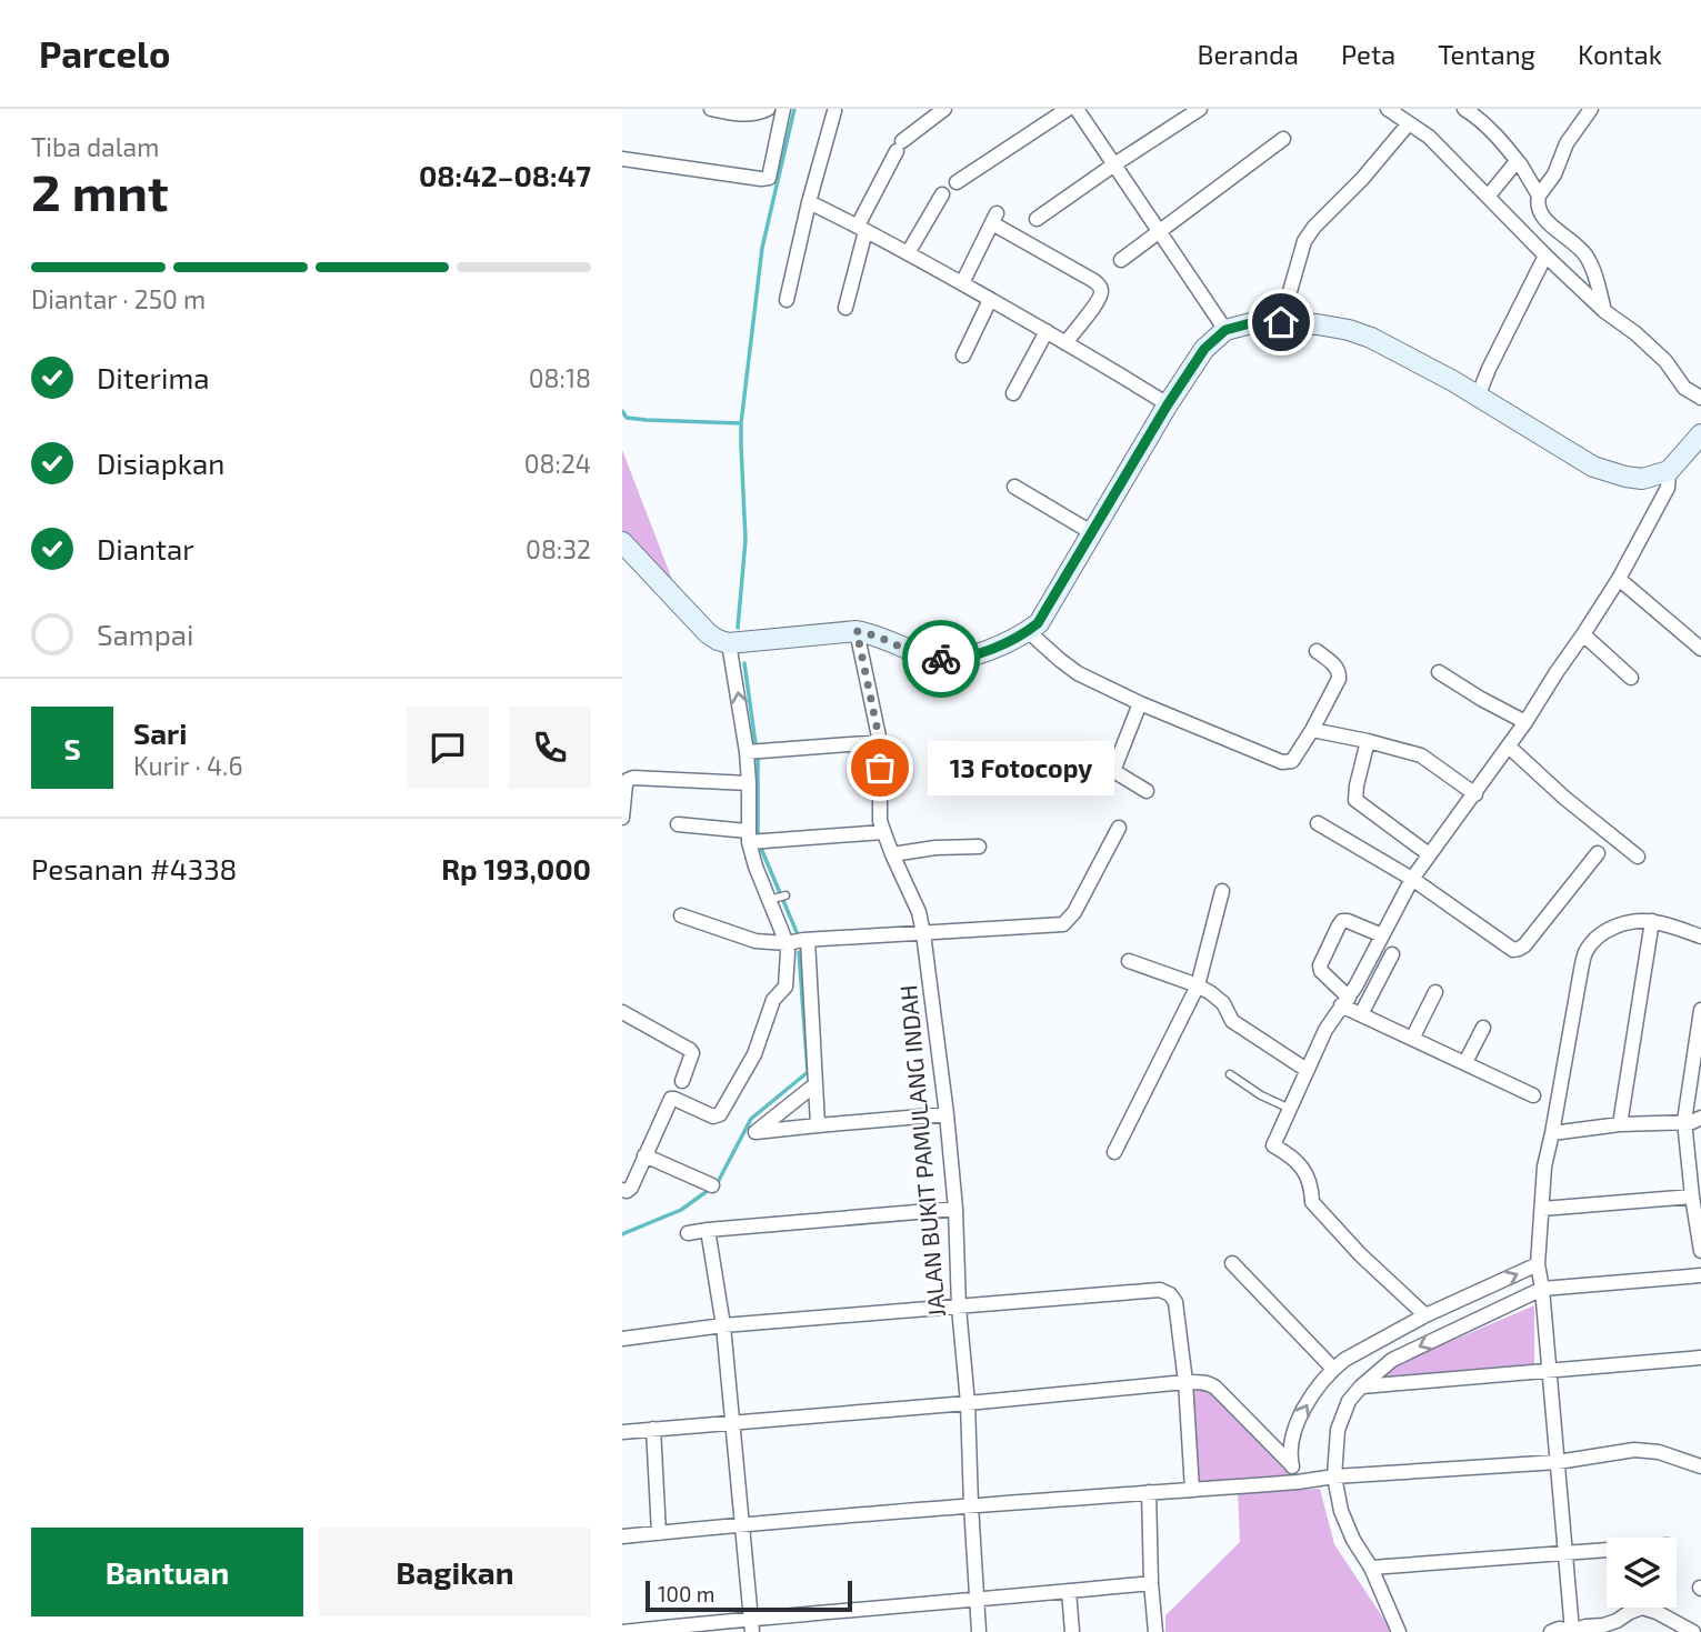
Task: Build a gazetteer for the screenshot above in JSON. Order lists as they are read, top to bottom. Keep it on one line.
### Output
{"streets":{"street":["JALAN BUKIT PAMULANG INDAH"]},"places":["13 Fotocopy"],"scale_bar":"100 m","page":{"header":"Parcelo","nav":["Beranda","Peta","Tentang","Kontak"],"heading":["2 mnt","Tiba dalam","08:42–08:47"],"panel":["Sari","Kurir · 4.6","Pesanan #4338","Rp 193,000"],"bar":"Diantar · 250 m","list":[["Diterima","08:18"],["Disiapkan","08:24"],["Diantar","08:32"],"Sampai"],"round":"S","bubble":"13 Fotocopy","buttons":["Bantuan","Bagikan"],"scale":"100 m"}}
